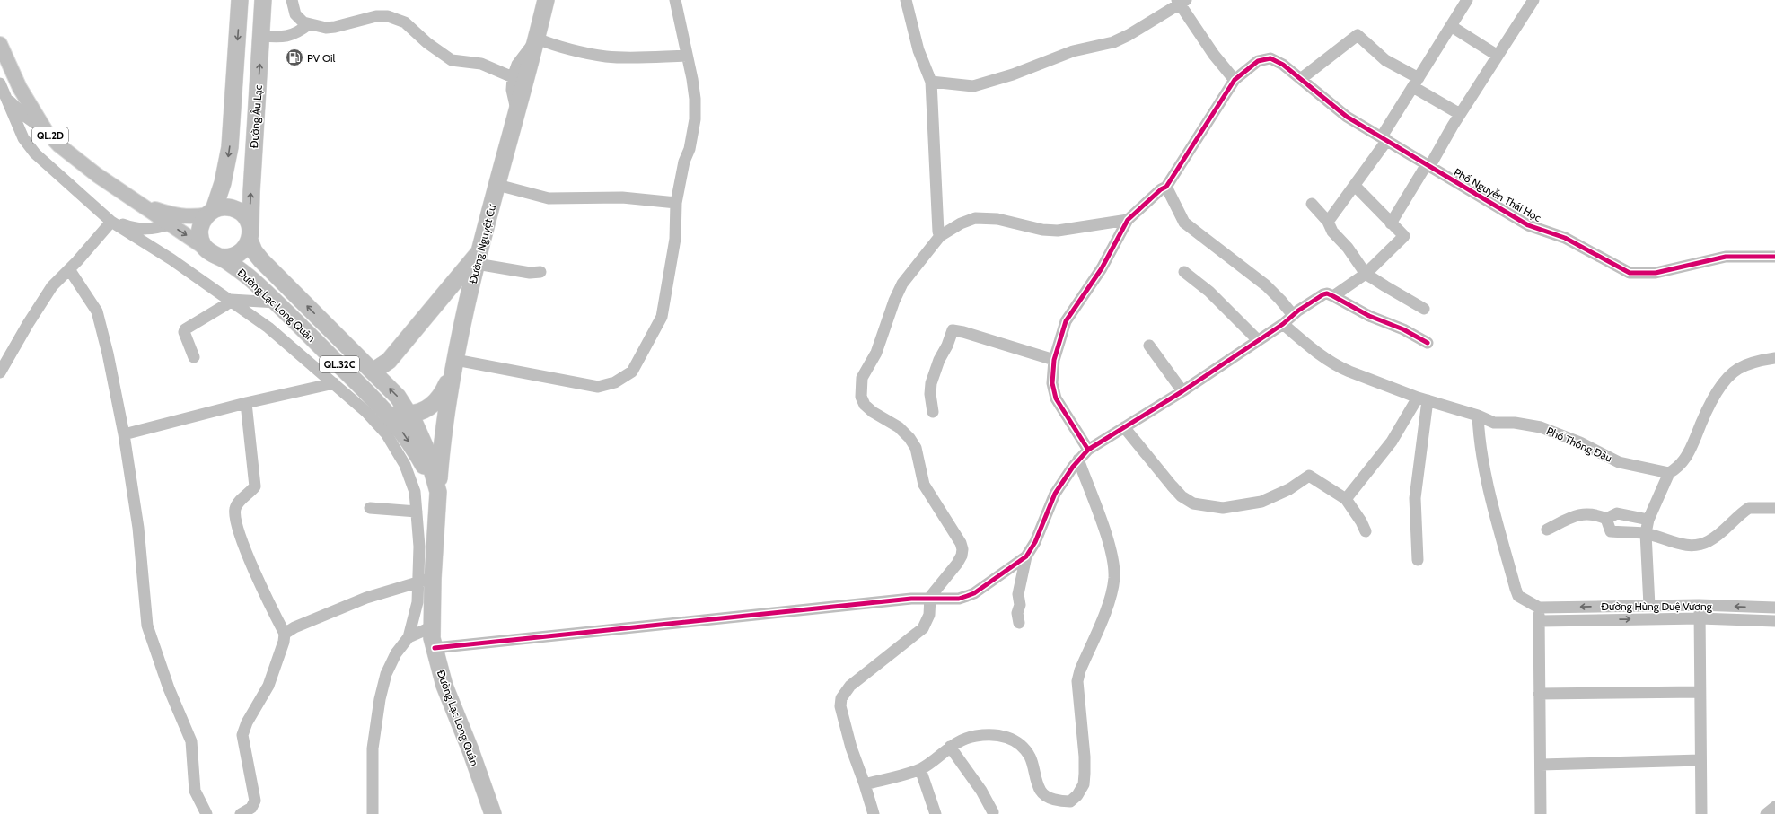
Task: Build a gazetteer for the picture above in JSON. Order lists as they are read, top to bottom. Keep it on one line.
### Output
{"streets":{"highway":["Đường Âu Lạc","Đường Nguyệt Cư","Đường Lạc Long Quân","QL.32C"],"main road":["QL.2D"],"street":["Phố Nguyễn Thái Học","Phố Thông Đậu","Đường Hùng Duệ Vương"]},"crossings":[["Đường Âu Lạc","Đường Lạc Long Quân"],["Đường Nguyệt Cư","Đường Lạc Long Quân"]],"places":{"fuel station":["PV Oil"]}}
